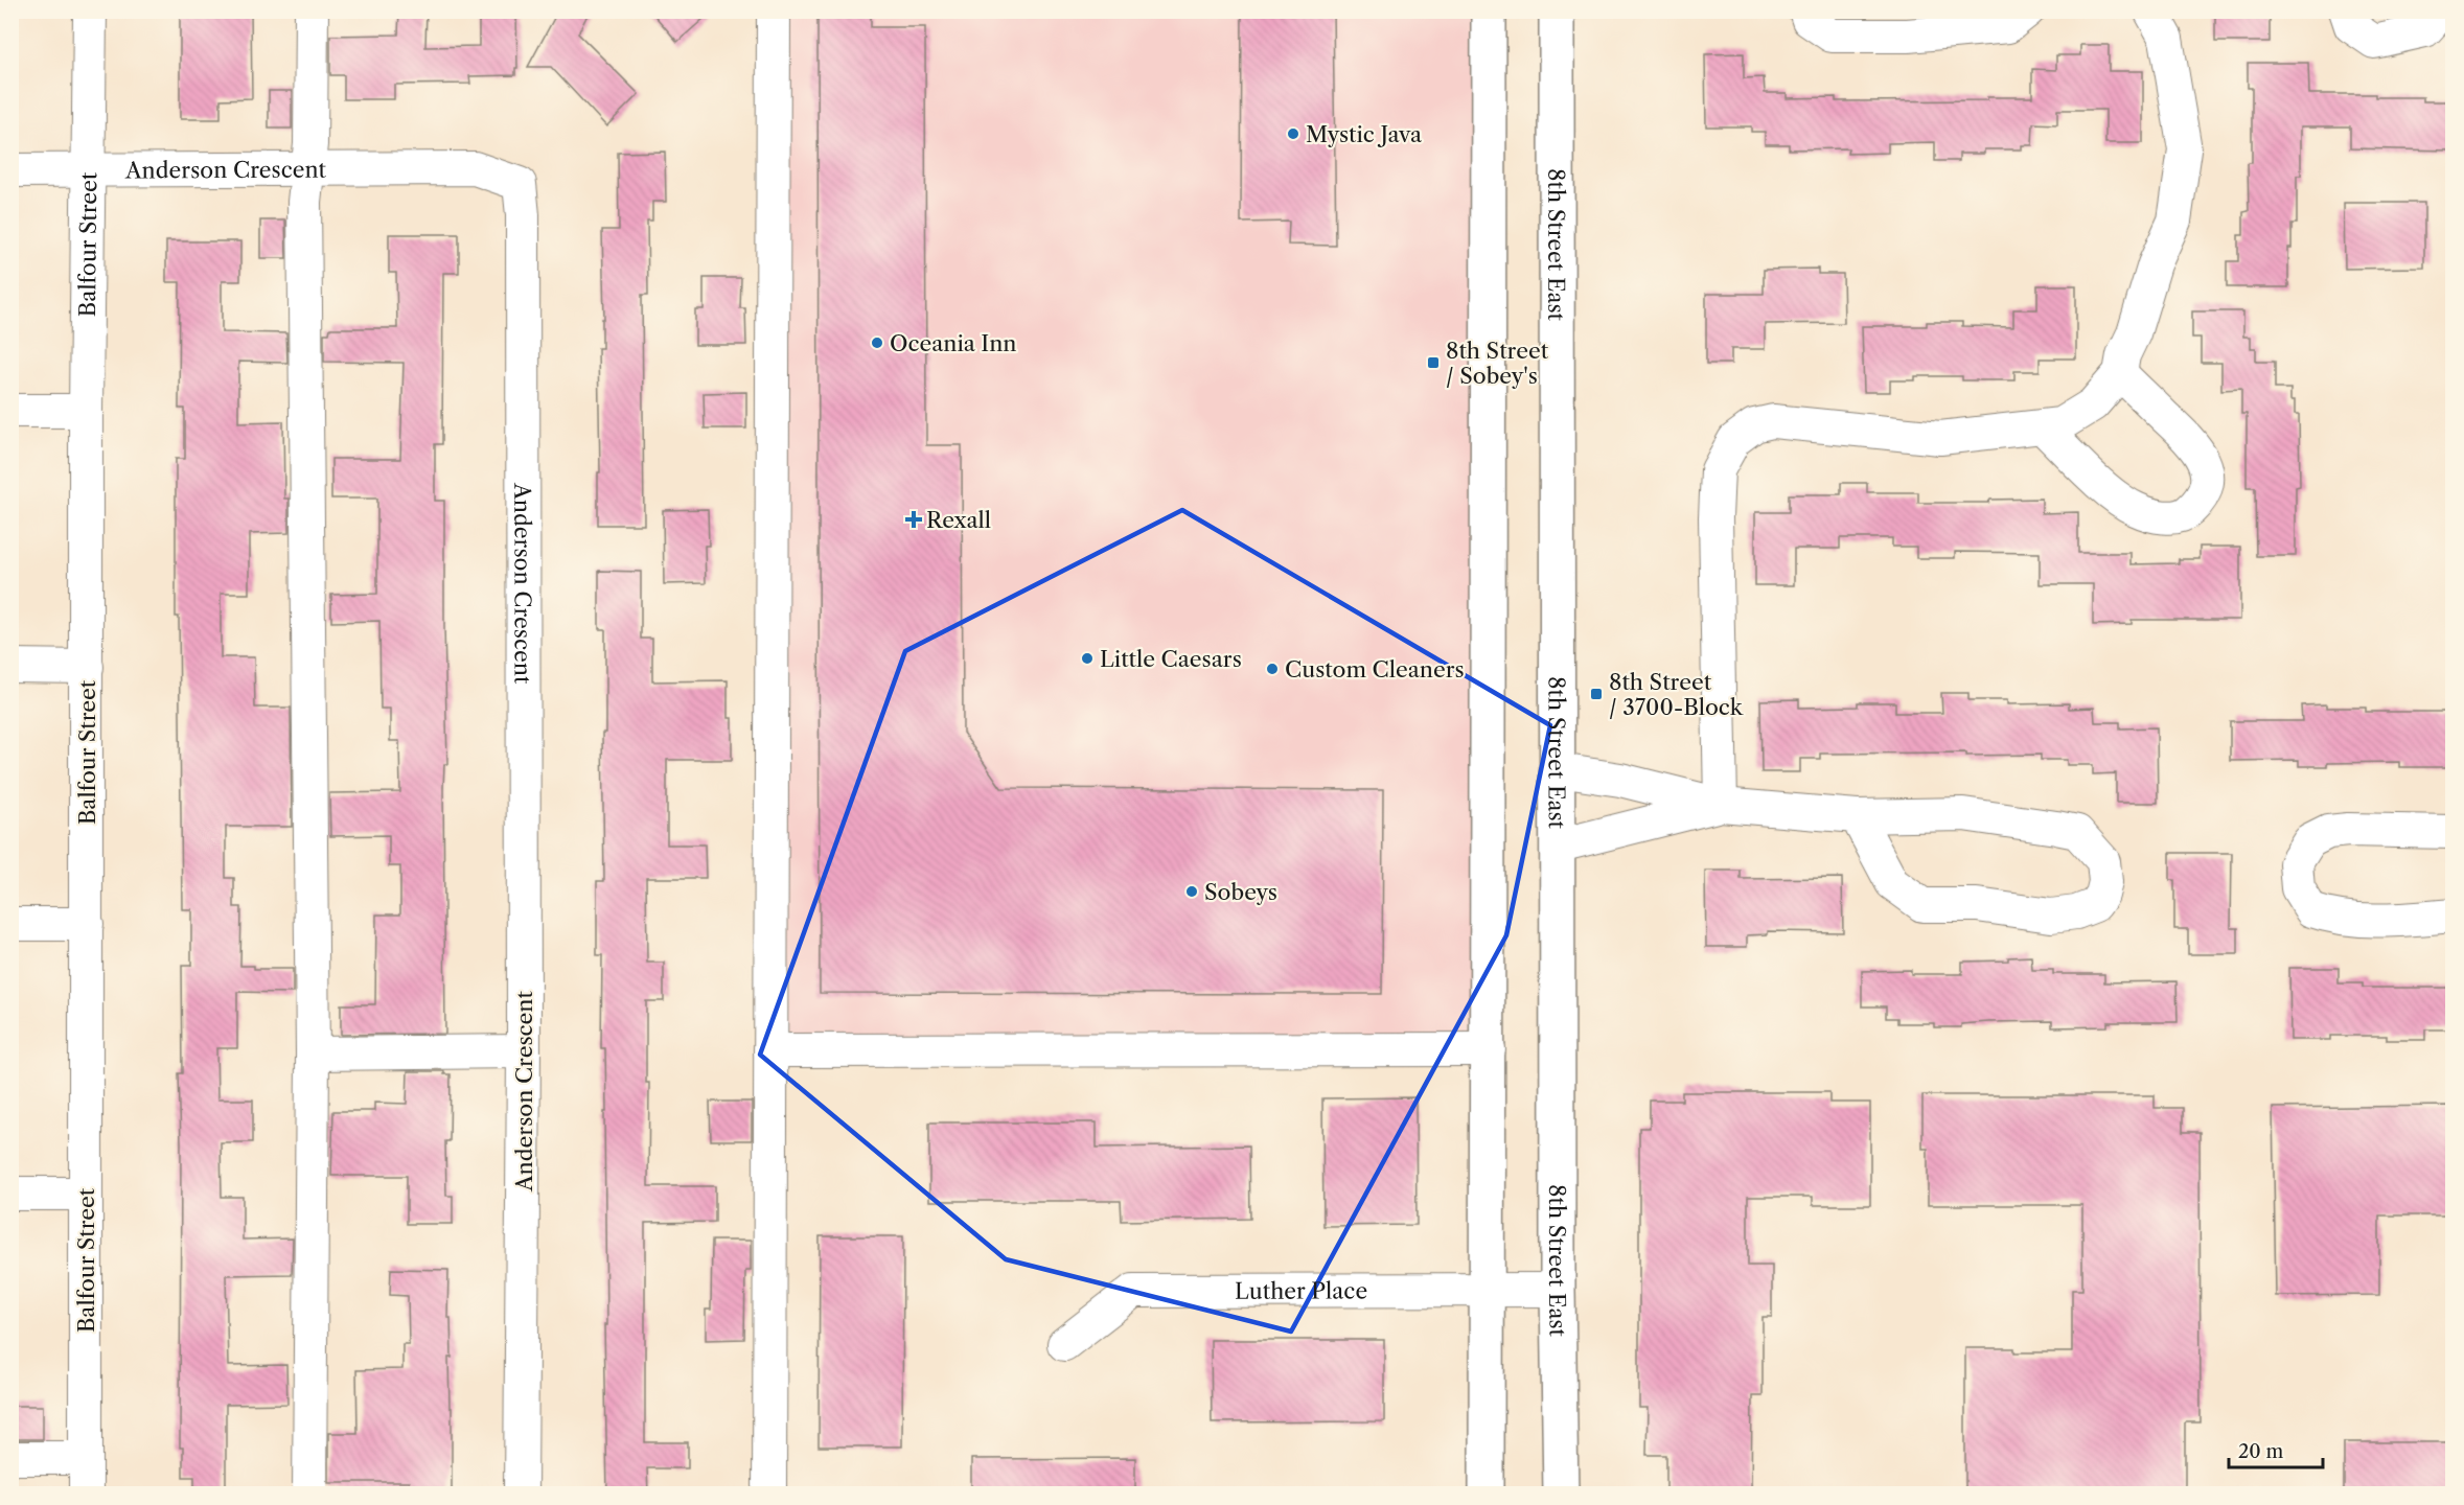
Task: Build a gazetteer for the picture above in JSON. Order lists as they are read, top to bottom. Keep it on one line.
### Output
{"streets":{"main road":["8th Street East"],"street":["Anderson Crescent","Balfour Street","Luther Place"]},"crossings":[["Anderson Crescent","Balfour Street"],["8th Street East","Luther Place"]],"places":{"other":["Mystic Java","Oceania Inn","Little Caesars","Custom Cleaners","Sobeys"],"transit":["8th Street / Sobey's","8th Street / 3700-Block"],"health":["Rexall"]},"scale_bar":"20 m"}
